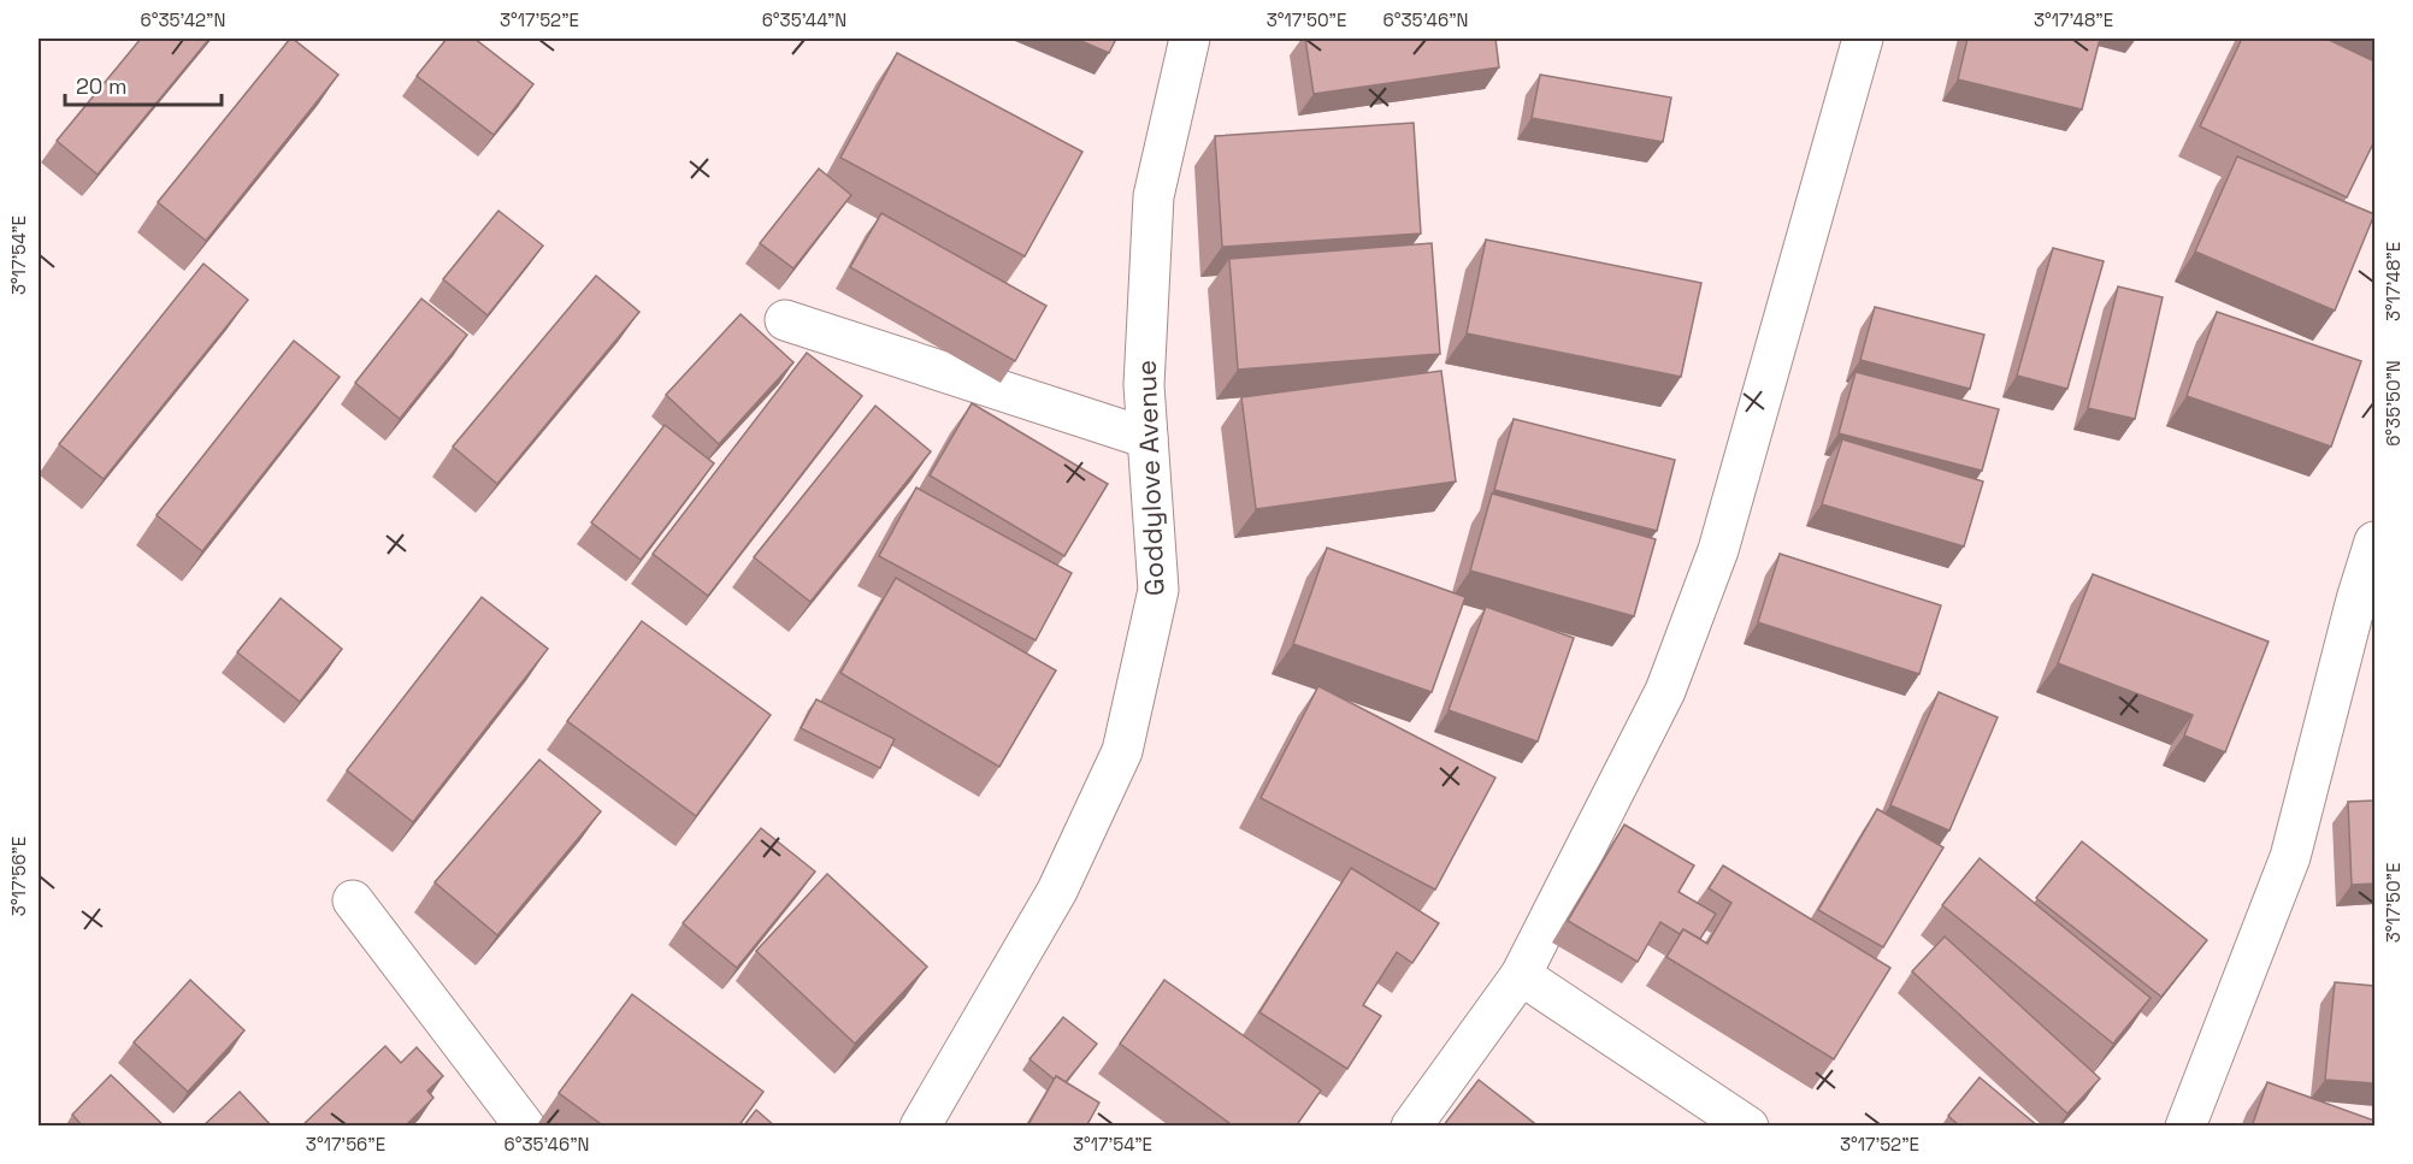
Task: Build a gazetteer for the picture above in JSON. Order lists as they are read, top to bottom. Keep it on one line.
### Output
{"streets":{"street":["Goddylove Avenue"]},"scale_bar":"20 m","coordinates":["6°35'42\"N","3°17'52\"E","6°35'44\"N","3°17'50\"E","6°35'46\"N","3°17'48\"E","3°17'54\"E","6°35'50\"N","3°17'56\"E"]}
